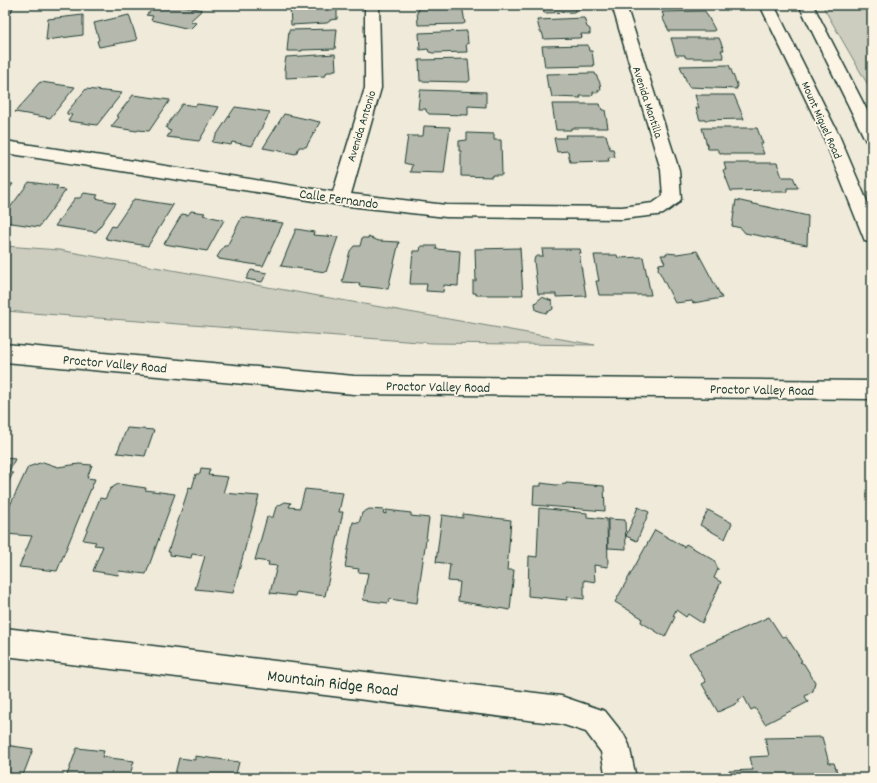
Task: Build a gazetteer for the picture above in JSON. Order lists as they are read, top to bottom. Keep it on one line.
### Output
{"streets":{"street":["Avenida Mantilla","Mount Miguel Road","Avenida Antonio","Calle Fernando","Proctor Valley Road","Mountain Ridge Road"]},"crossings":[["Avenida Mantilla","Calle Fernando"],["Avenida Antonio","Calle Fernando"]]}
